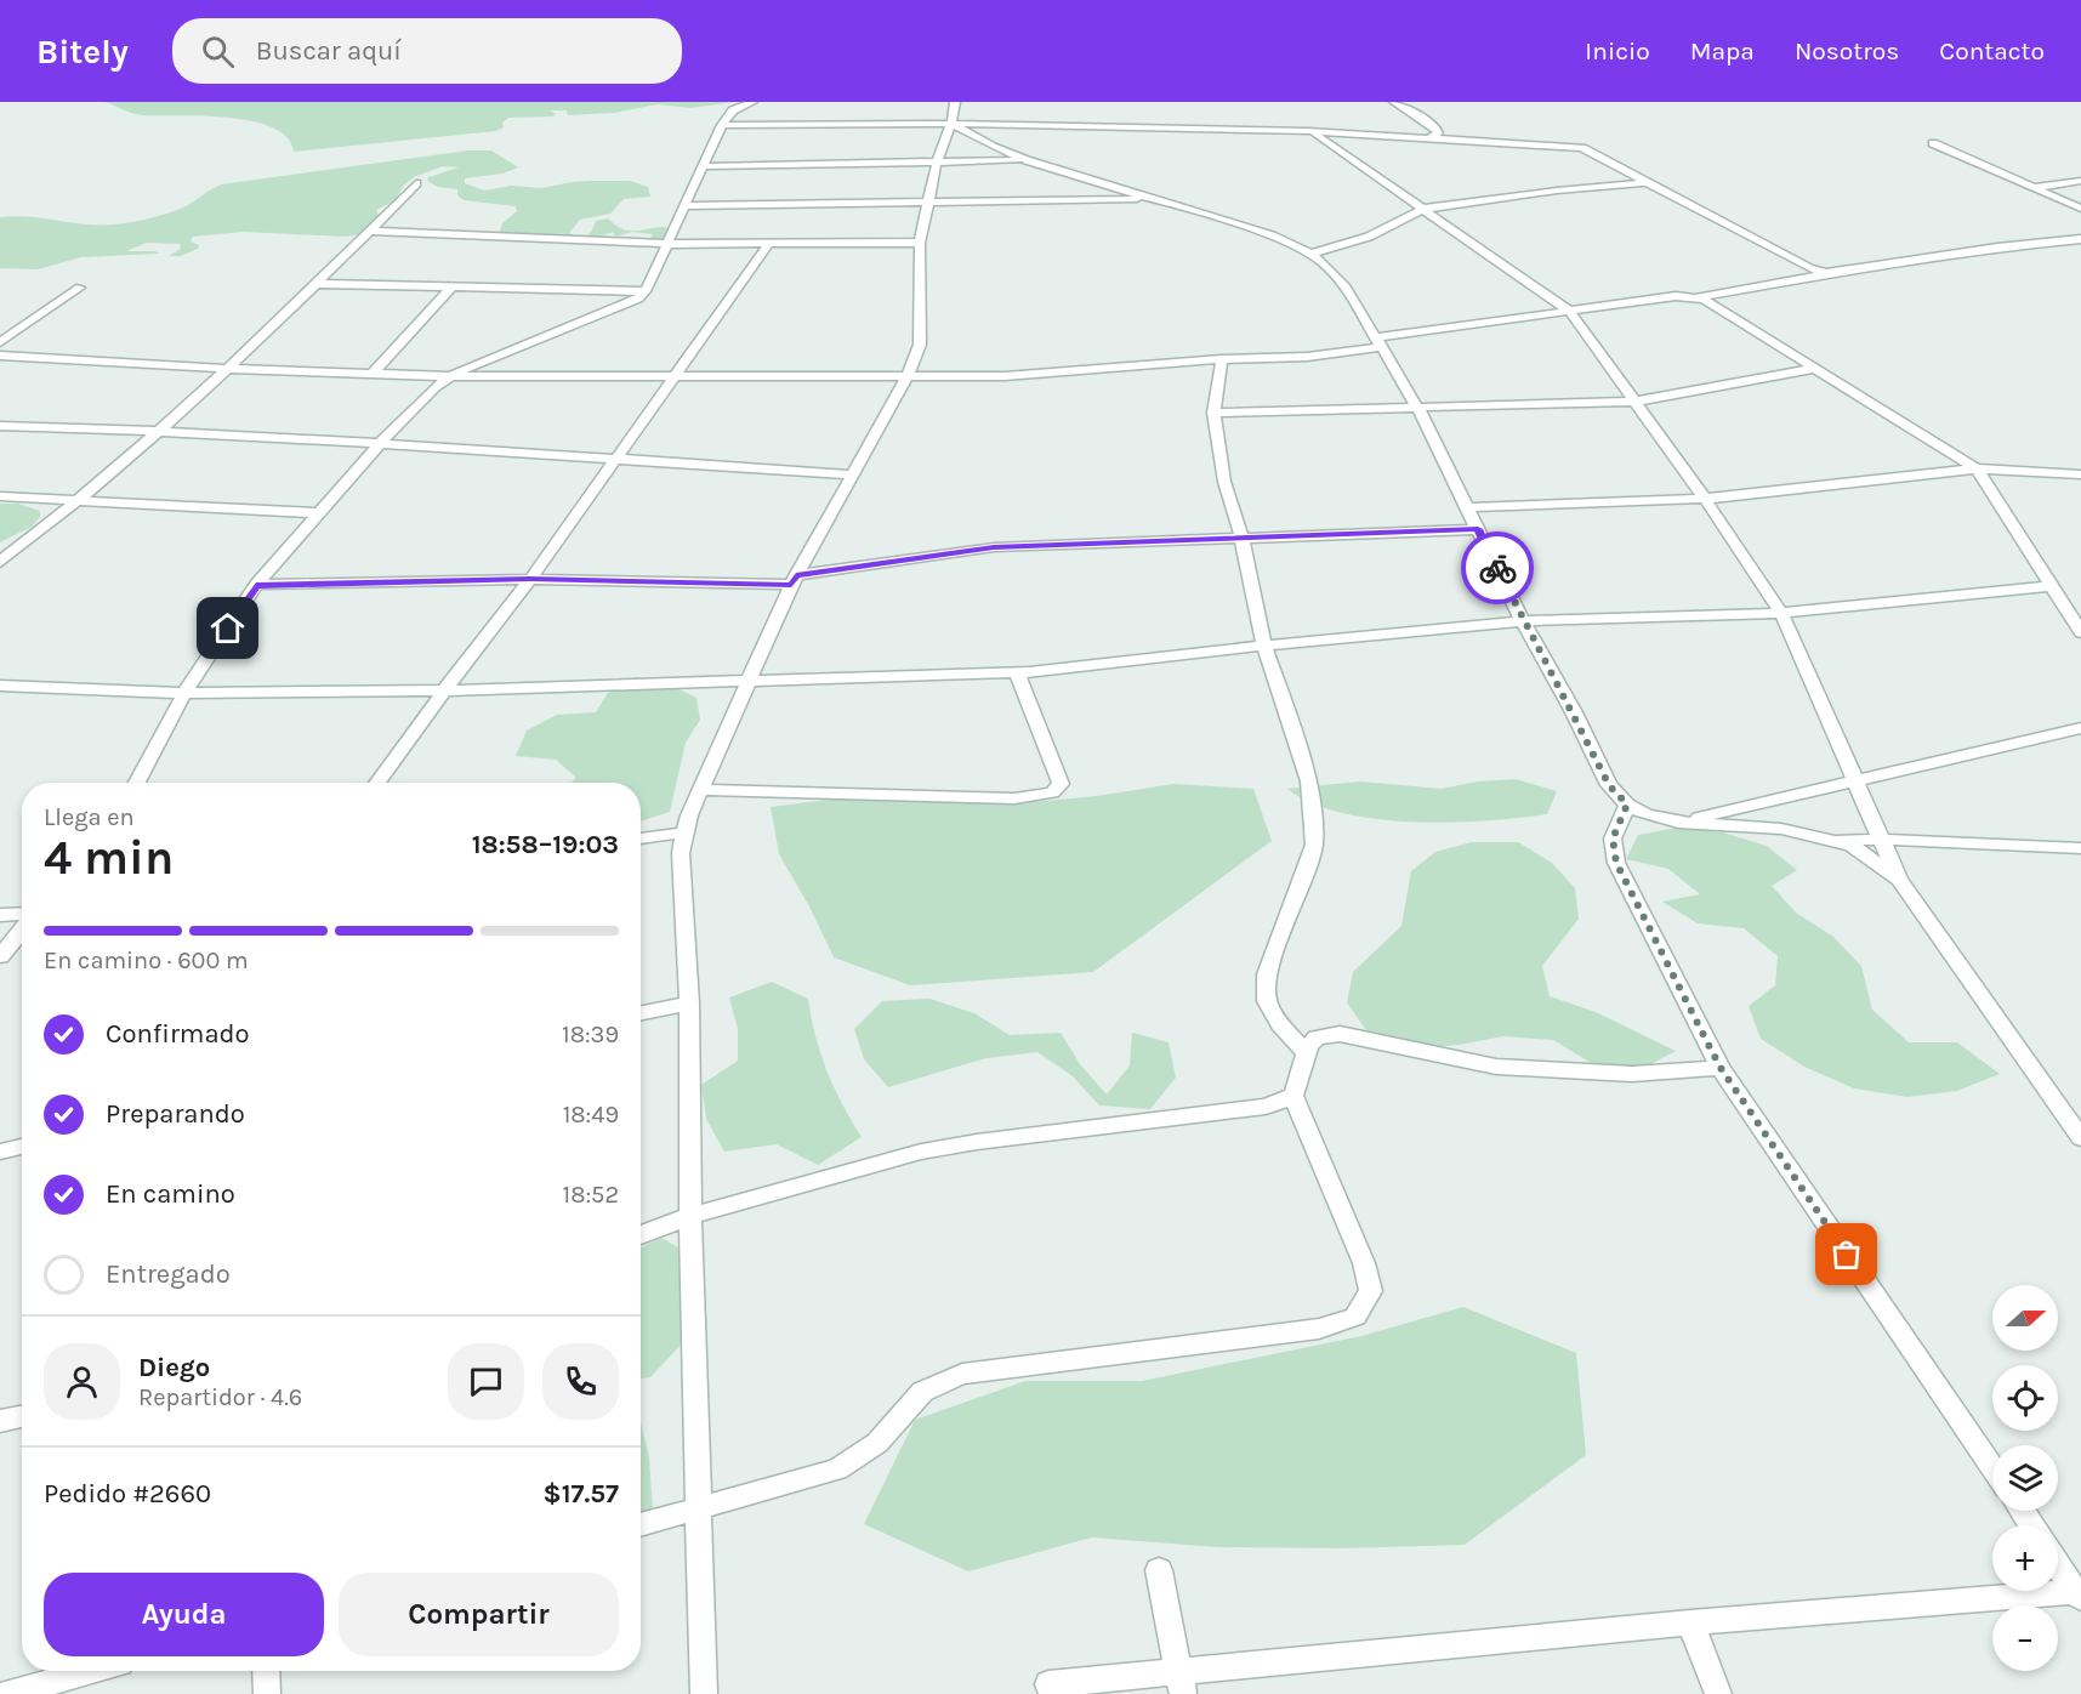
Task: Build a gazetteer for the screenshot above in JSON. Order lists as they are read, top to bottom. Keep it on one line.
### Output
{"north":"right","page":{"header":"Bitely","search":"Buscar aquí","nav":["Inicio","Mapa","Nosotros","Contacto"],"heading":["4 min","Llega en","18:58–19:03"],"panel":["Diego","Repartidor · 4.6","Pedido #2660","$17.57"],"bar":"En camino · 600 m","list":[["Confirmado","18:39"],["Preparando","18:49"],["En camino","18:52"],"Entregado"],"map_buttons":["+","−"],"buttons":["Ayuda","Compartir"]}}
